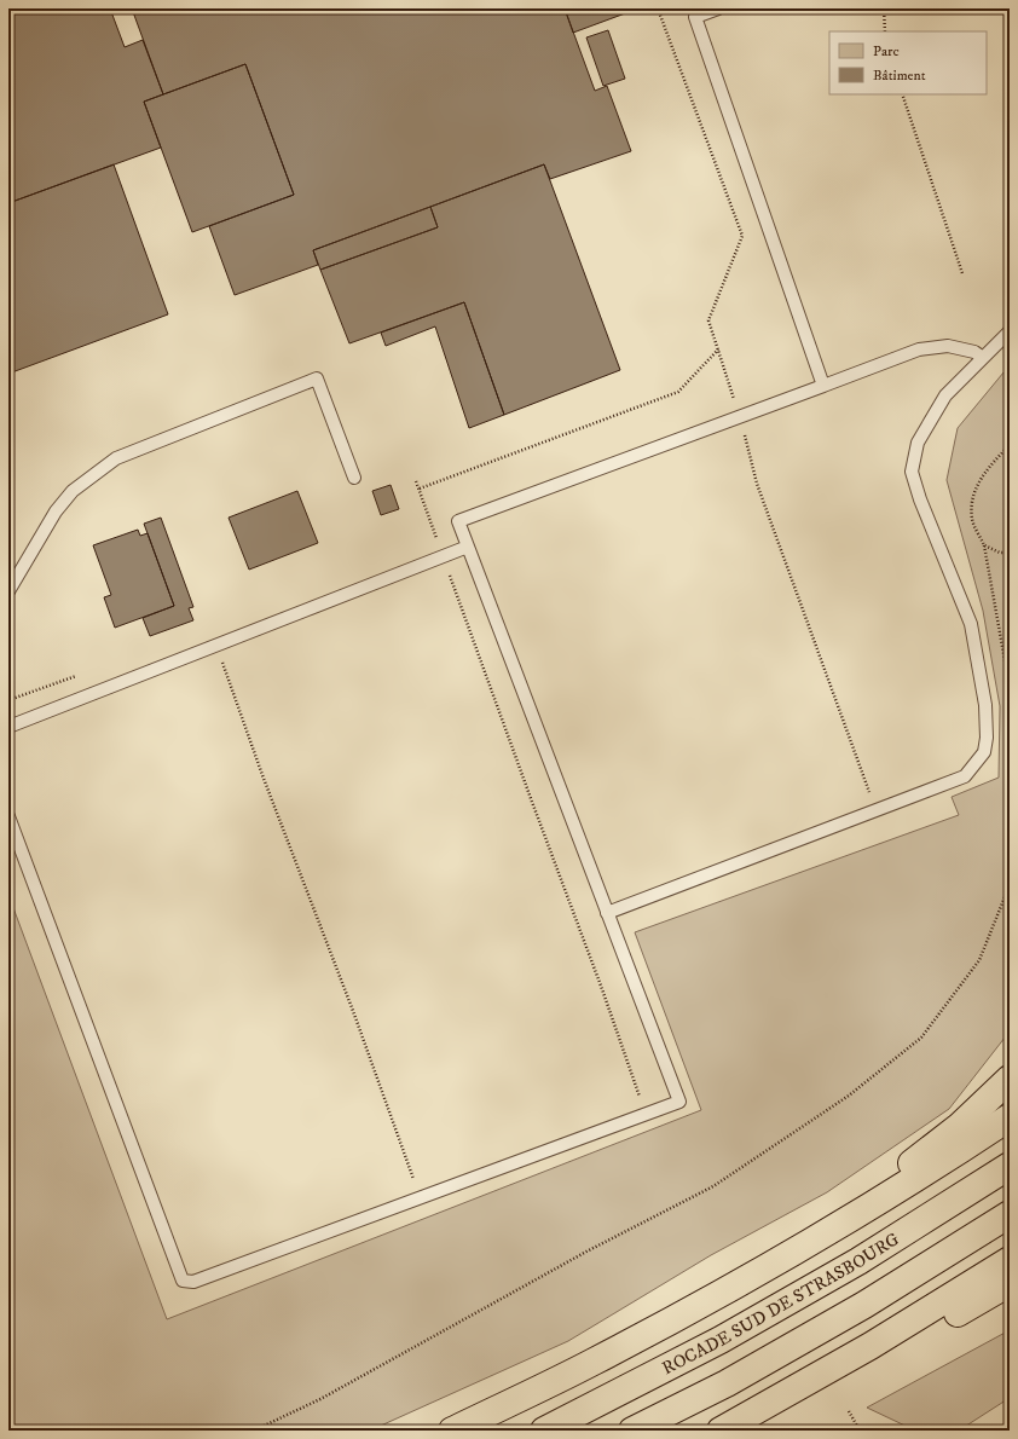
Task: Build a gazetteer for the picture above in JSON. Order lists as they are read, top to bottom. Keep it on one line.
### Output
{"streets":{"highway":["ROCADE SUD DE STRASBOURG"]},"legend":["Parc","Bâtiment"]}
